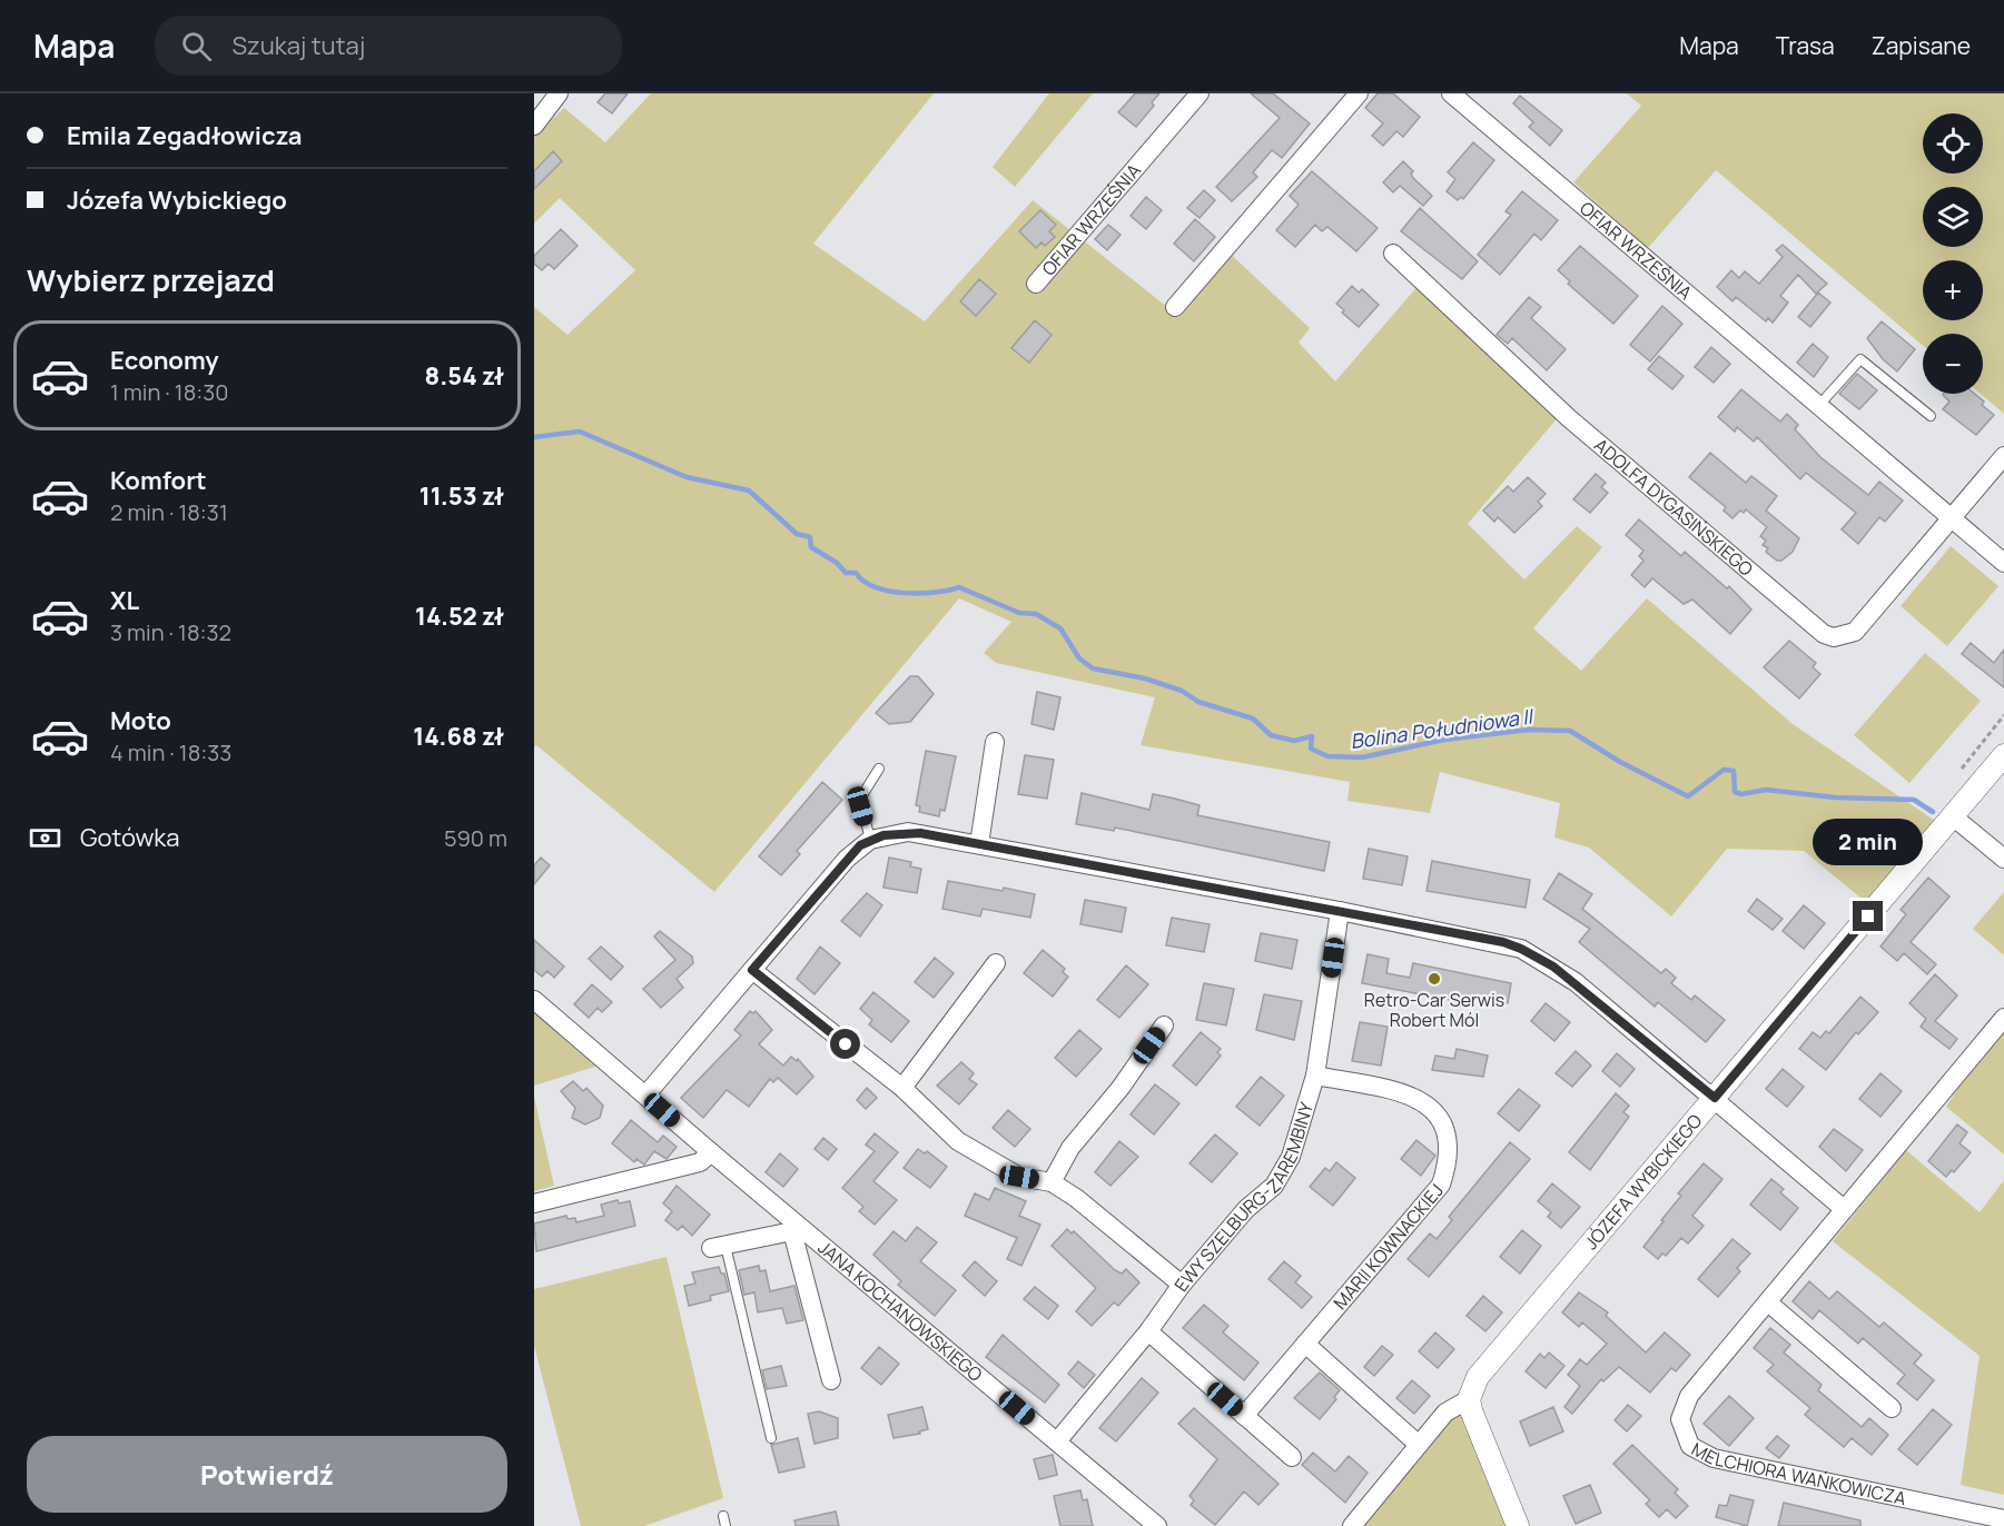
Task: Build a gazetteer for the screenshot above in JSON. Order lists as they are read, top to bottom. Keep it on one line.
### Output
{"streets":{"street":["OFIAR WRZEŚNIA","ADOLFA DYGASIŃSKIEGO","JÓZEFA WYBICKIEGO","EWY SZELBURG-ZAREMBINY","MARII KOWNACKIEJ","JANA KOCHANOWSKIEGO","MELCHIORA WAŃKOWICZA"]},"crossings":[["OFIAR WRZEŚNIA","ADOLFA DYGASIŃSKIEGO"],["EWY SZELBURG-ZAREMBINY","MARII KOWNACKIEJ"],["EWY SZELBURG-ZAREMBINY","JANA KOCHANOWSKIEGO"]],"water":["Bolina Południowa II"],"places":["Retro-Car Serwis Robert Mól"],"page":{"header":"Mapa","search":"Szukaj tutaj","nav":["Mapa","Trasa","Zapisane"],"banner":["Emila Zegadłowicza","Józefa Wybickiego"],"map_buttons":["+","−"],"heading":"Wybierz przejazd","list":[{"name":"Economy","note":"1 min · 18:30","value":"8.54 zł"},{"name":"Komfort","note":"2 min · 18:31","value":"11.53 zł"},{"name":"XL","note":"3 min · 18:32","value":"14.52 zł"},{"name":"Moto","note":"4 min · 18:33","value":"14.68 zł"}],"pay":["Gotówka","590 m"],"bubble":"2 min","buttons":"Potwierdź"}}
